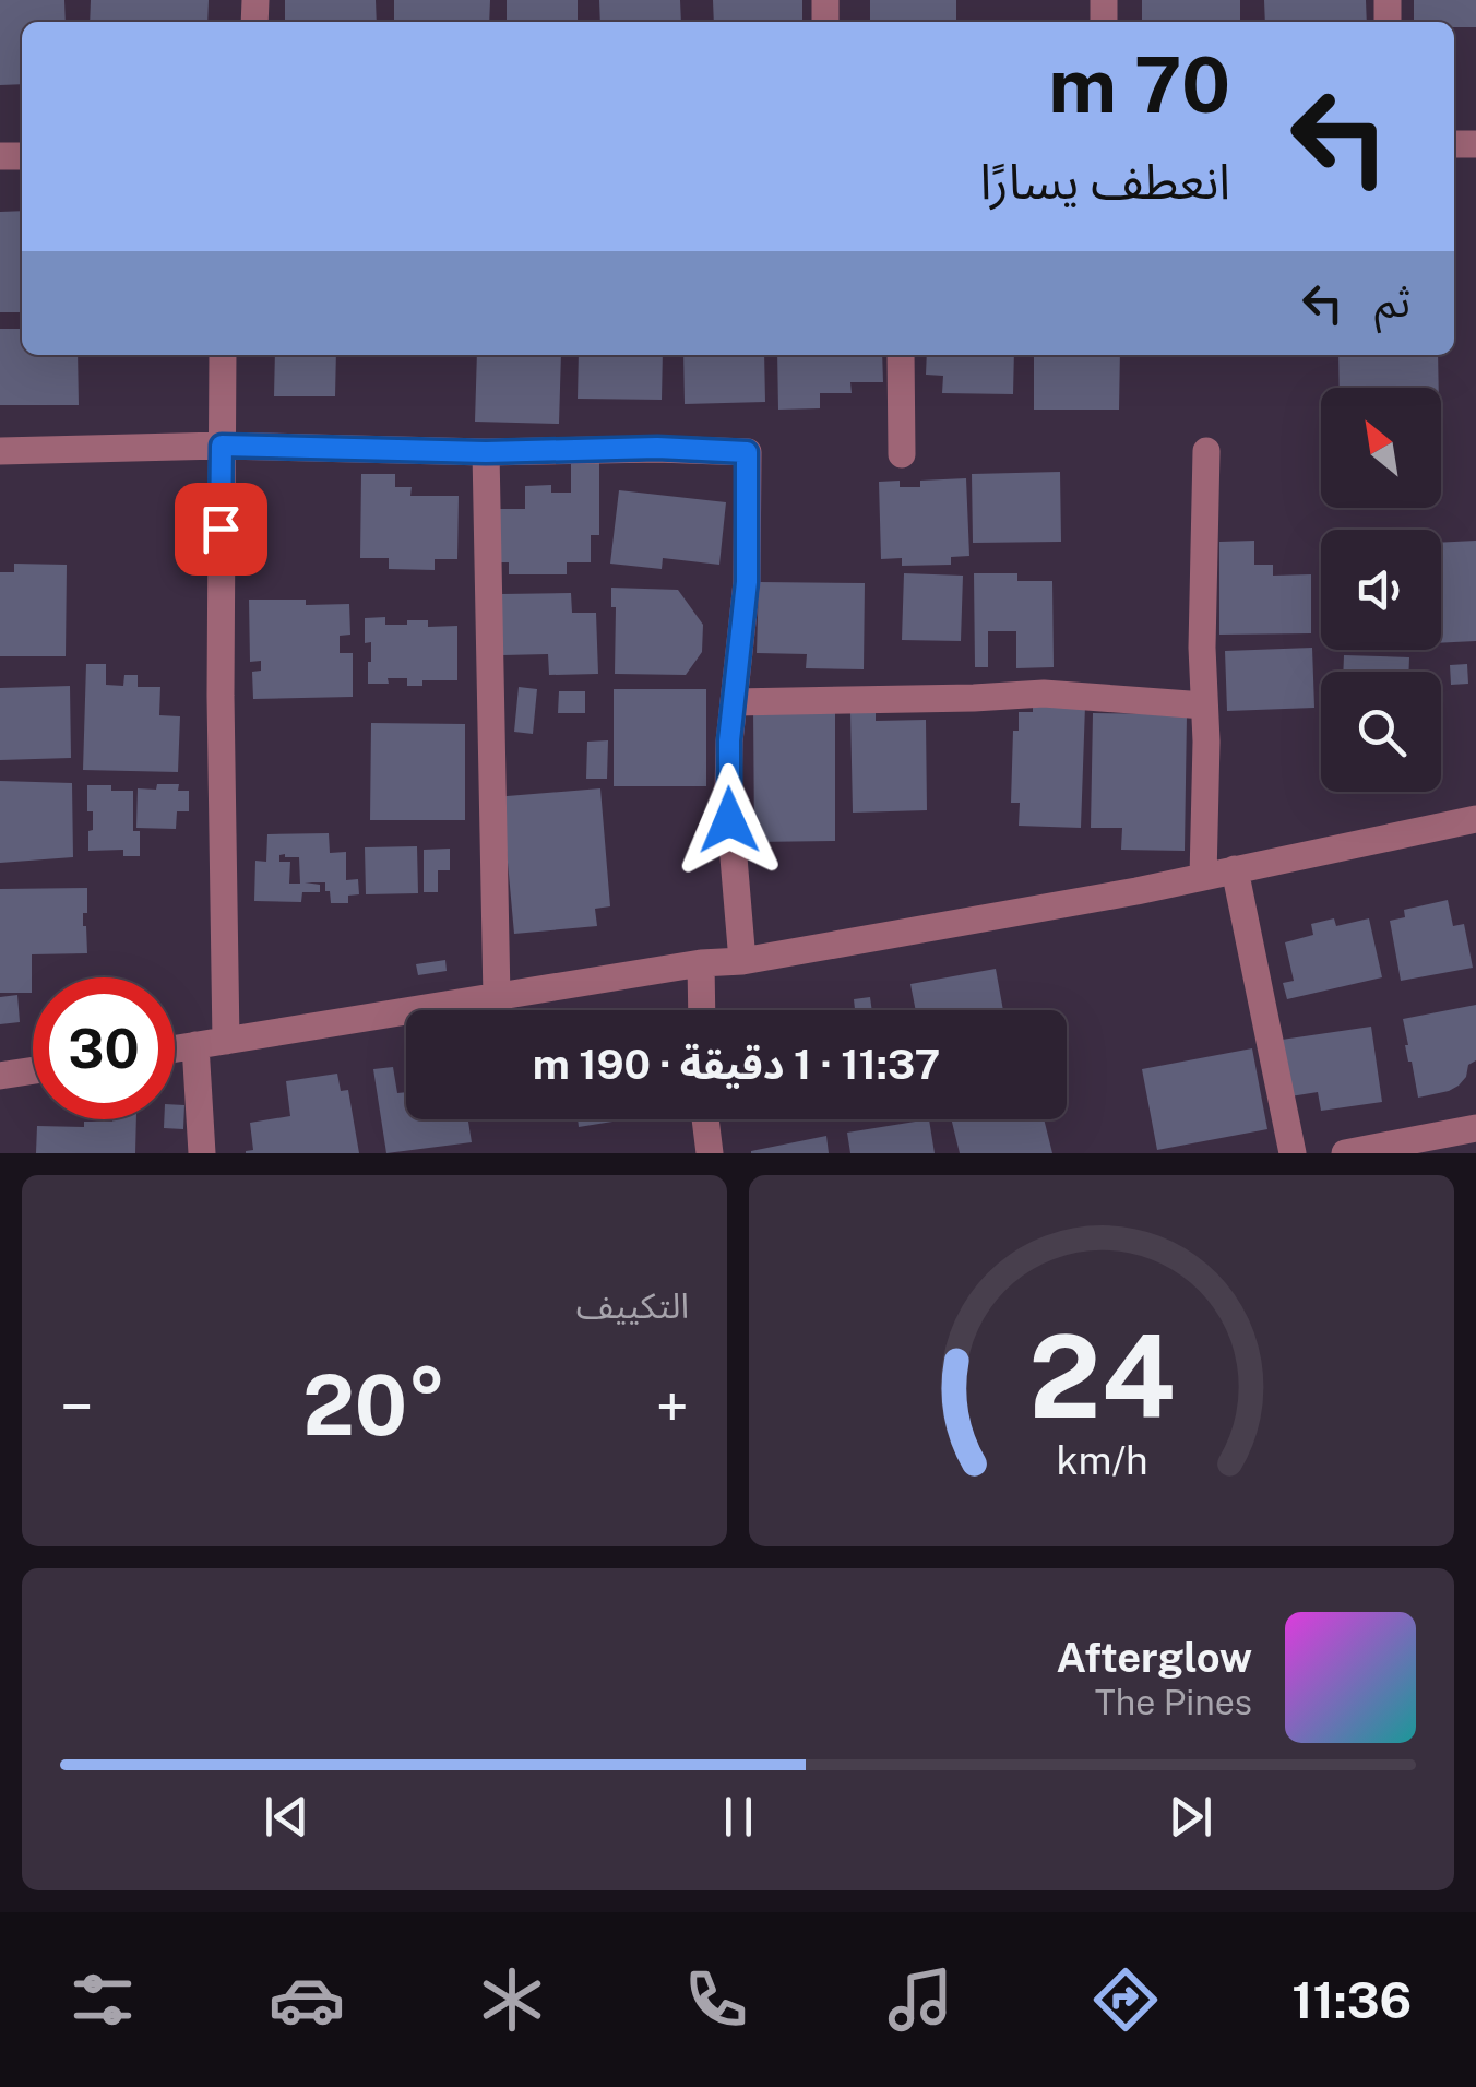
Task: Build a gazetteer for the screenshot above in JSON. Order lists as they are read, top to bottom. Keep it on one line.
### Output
{"north":"top left","page":{"turn":["70 m","انعطف يسارًا"],"then":"ثم","limit":"30","trip":"11:37 · 1 دقيقة · 190 m","tile":"التكييف","heat":["−","20°","+"],"song":["Afterglow","The Pines"],"tabs":"11:36","gauge":["24","km/h"]}}
